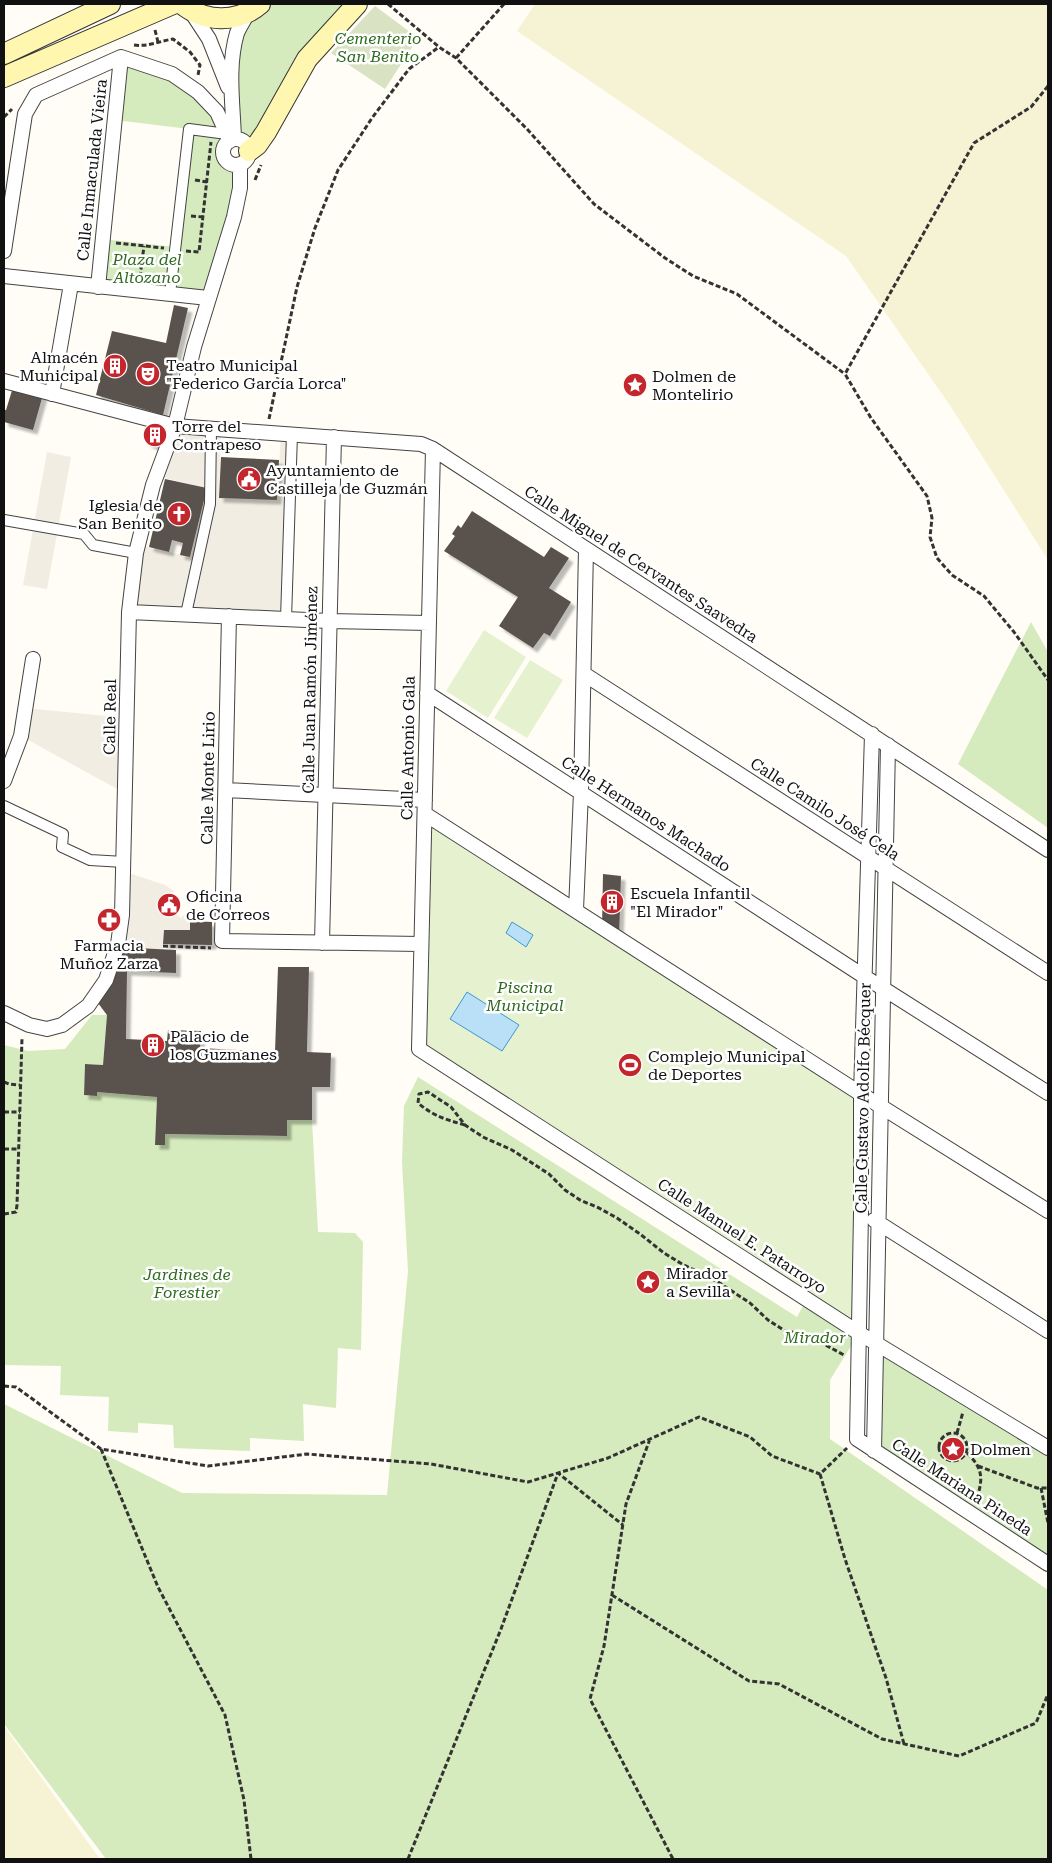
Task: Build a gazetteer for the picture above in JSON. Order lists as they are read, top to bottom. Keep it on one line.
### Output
{"streets":{"street":["Calle Inmaculada Vieira","Calle Miguel de Cervantes Saavedra","Calle Juan Ramón Jiménez","Calle Real","Calle Antonio Gala","Calle Monte Lirio","Calle Camilo José Cela","Calle Hermanos Machado","Calle Gustavo Adolfo Bécquer","Calle Manuel E. Patarroyo","Calle Mariana Pineda"]},"crossings":[["Calle Miguel de Cervantes Saavedra","Calle Juan Ramón Jiménez"],["Calle Miguel de Cervantes Saavedra","Calle Real"],["Calle Miguel de Cervantes Saavedra","Calle Antonio Gala"],["Calle Miguel de Cervantes Saavedra","Calle Gustavo Adolfo Bécquer"],["Calle Antonio Gala","Calle Hermanos Machado"],["Calle Antonio Gala","Calle Manuel E. Patarroyo"],["Calle Camilo José Cela","Calle Gustavo Adolfo Bécquer"],["Calle Hermanos Machado","Calle Gustavo Adolfo Bécquer"],["Calle Gustavo Adolfo Bécquer","Calle Manuel E. Patarroyo"],["Calle Gustavo Adolfo Bécquer","Calle Mariana Pineda"]],"parks":["Cementerio San Benito","Plaza del Altozano","Piscina Municipal","Jardines de Forestier","Mirador"],"places":{"building":["Almacén Municipal","Torre del Contrapeso","Escuela Infantil \"El Mirador\"","Palacio de los Guzmanes"],"theatre":["Teatro Municipal \"Federico García Lorca\""],"place":["Dolmen de Montelirio","Mirador a Sevilla","Dolmen"],"public building":["Ayuntamiento de Castilleja de Guzmán","Oficina de Correos"],"church":["Iglesia de San Benito"],"pharmacy":["Farmacia Muñoz Zarza"],"sports":["Complejo Municipal de Deportes"]}}
